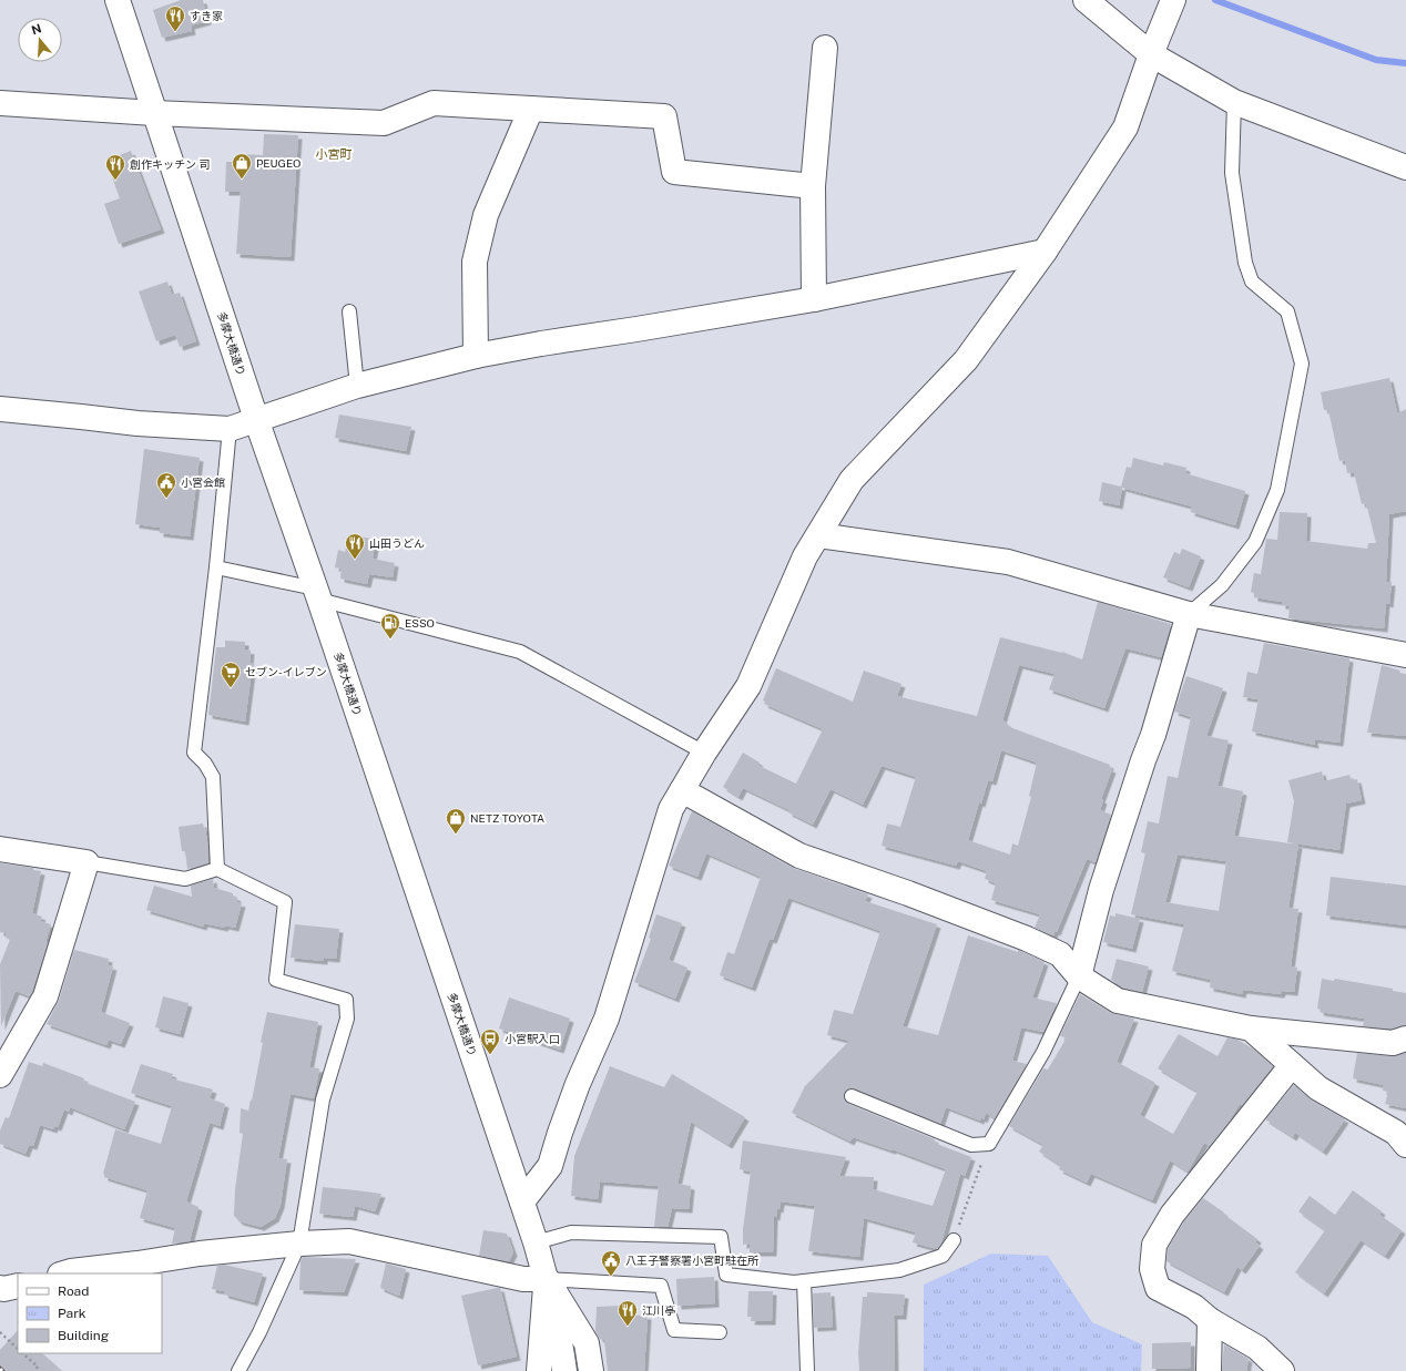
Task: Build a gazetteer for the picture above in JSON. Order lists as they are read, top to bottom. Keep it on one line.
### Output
{"streets":{"street":["多摩大橋通り"]},"districts":["小宮町"],"places":{"restaurant":["すき家","創作キッチン 司","山田うどん","江川亭"],"shop":["PEUGEO","NETZ TOYOTA"],"public building":["小宮会館","八王子警察署小宮町駐在所"],"fuel station":["ESSO"],"supermarket":["セブン-イレブン"],"bus stop":["小宮駅入口"]},"legend":["Road","Park","Building"],"north":"top"}
